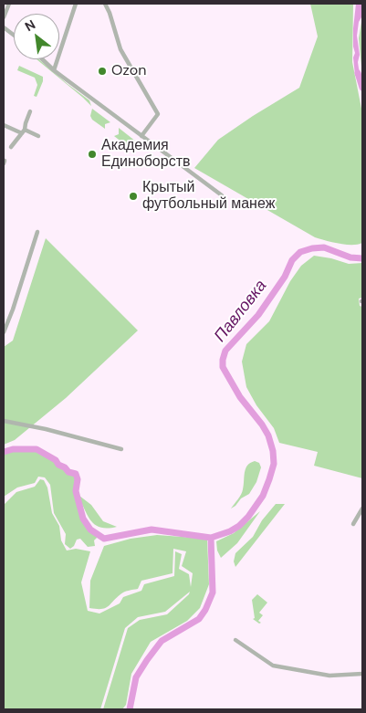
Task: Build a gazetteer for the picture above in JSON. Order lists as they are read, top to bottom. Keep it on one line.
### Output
{"water":["Павловка"],"places":["Ozon","Академия Единоборств","Крытый футбольный манеж"],"north":"top left"}
